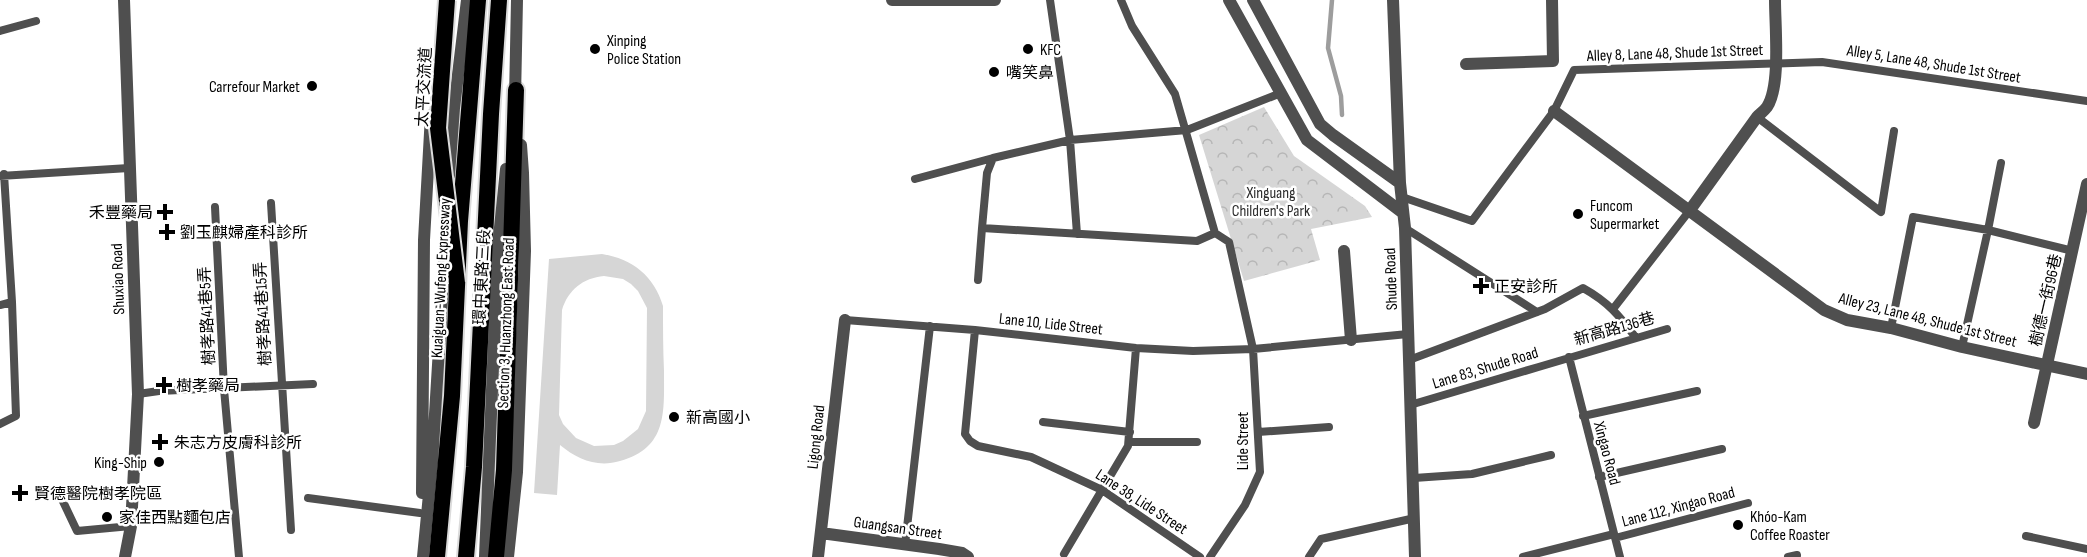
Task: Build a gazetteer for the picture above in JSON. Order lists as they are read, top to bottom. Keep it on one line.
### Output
{"streets":{"highway":["太平交流道","Kuaiguan-Wufeng Expressway"],"street":["環中東路三段","Shuxiao Road","Shude Road","樹德一街96巷","Alley 23, Lane 48, Shude 1st Street","Section 3, Huanzhong East Road","Ligong Road","Guangsan Street"],"lane":["Alley 8, Lane 48, Shude 1st Street","Alley 5, Lane 48, Shude 1st Street","樹孝路41巷15弄","樹孝路41巷5弄","Lane 10, Lide Street","新高路136巷","Lane 83, Shude Road","Lide Street","Xingao Road","Lane 38, Lide Street","Lane 112, Xingao Road"]},"crossings":[["Alley 8, Lane 48, Shude 1st Street","Alley 5, Lane 48, Shude 1st Street"],["Alley 8, Lane 48, Shude 1st Street","Alley 23, Lane 48, Shude 1st Street"],["太平交流道","Kuaiguan-Wufeng Expressway"],["環中東路三段","Section 3, Huanzhong East Road"],["Shude Road","Lane 10, Lide Street"],["Shude Road","Lane 83, Shude Road"],["樹德一街96巷","Alley 23, Lane 48, Shude 1st Street"],["Lane 10, Lide Street","Ligong Road"],["Lane 10, Lide Street","Lide Street"],["Lane 10, Lide Street","Lane 38, Lide Street"],["新高路136巷","Lane 83, Shude Road"],["新高路136巷","Xingao Road"],["Lane 83, Shude Road","Xingao Road"],["Ligong Road","Guangsan Street"],["Xingao Road","Lane 112, Xingao Road"]],"parks":["Xinguang Children's Park"],"places":{"other":["Xinping Police Station","KFC","嘴笑鼻","Carrefour Market","Funcom Supermarket","新高國小","King-Ship","家佳西點麵包店","Khóo-Kam Coffee Roaster"],"health":["禾豐藥局","劉玉麒婦產科診所","正安診所","樹孝藥局","朱志方皮膚科診所","賢德醫院樹孝院區"]}}
